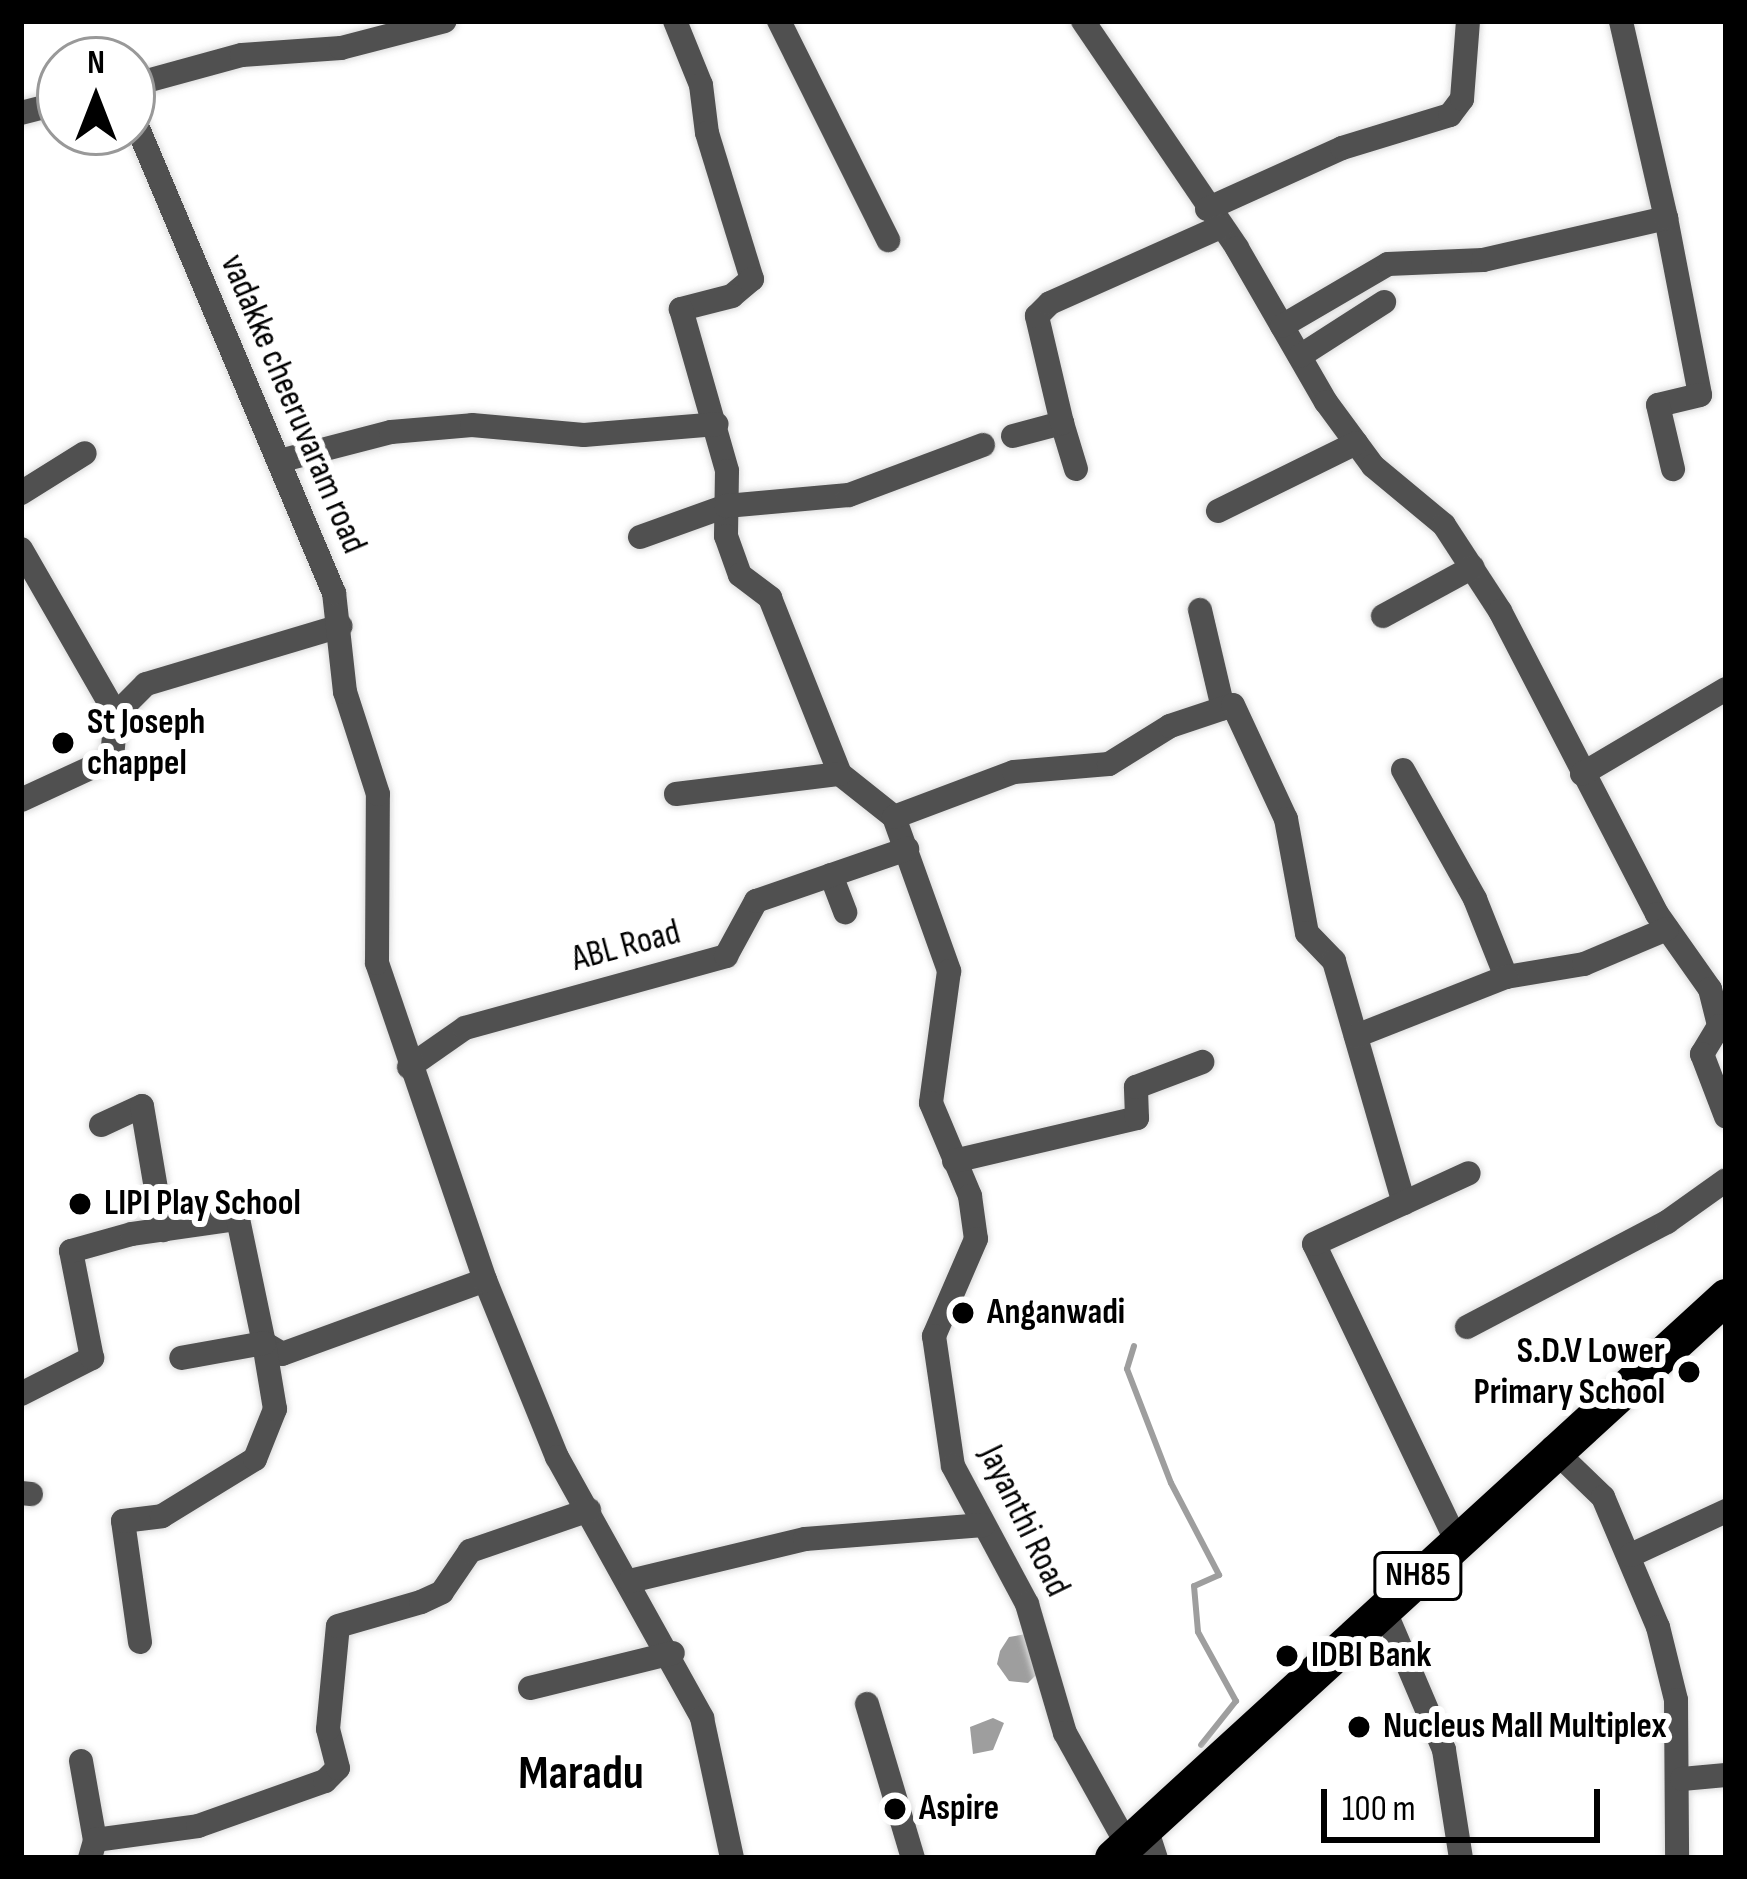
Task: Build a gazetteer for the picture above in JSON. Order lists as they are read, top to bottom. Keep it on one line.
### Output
{"streets":{"highway":["NH85"],"street":["vadakke cheeruvaram road","ABL Road","Jayanthi Road"]},"crossings":[["vadakke cheeruvaram road","ABL Road"],["ABL Road","Jayanthi Road"],["Jayanthi Road","NH85"]],"districts":["Maradu"],"places":["St Joseph chappel","LIPI Play School","Anganwadi","S.D.V Lower Primary School","IDBI Bank","Nucleus Mall Multiplex","Aspire"],"scale_bar":"100 m","north":"top"}
